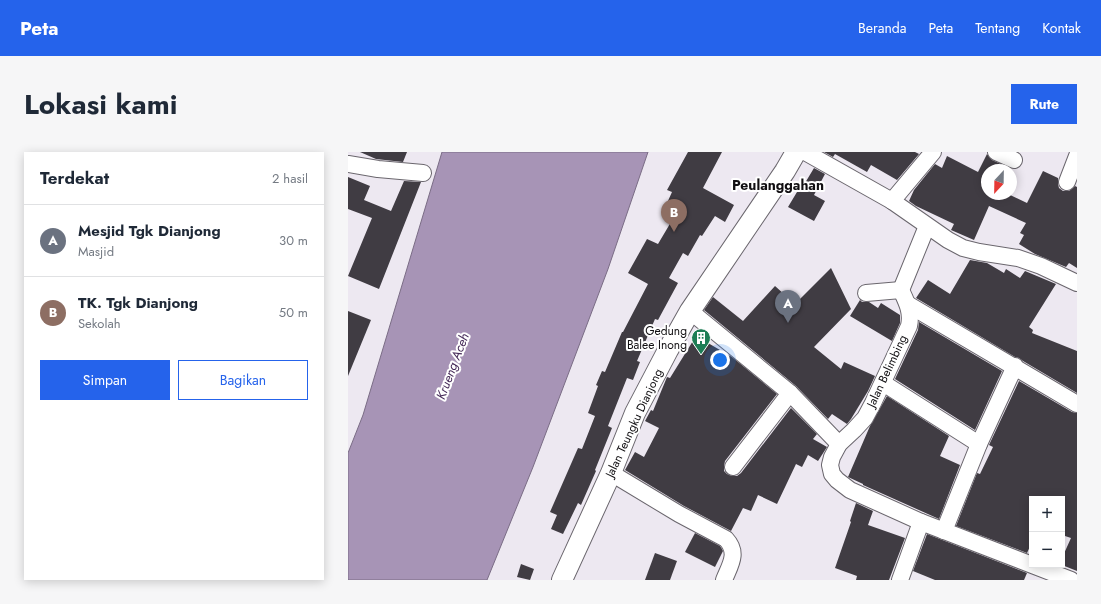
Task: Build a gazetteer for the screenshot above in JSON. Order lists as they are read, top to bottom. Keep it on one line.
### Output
{"streets":{"street":["Jalan Belimbing","Jalan Teungku Dianjong"]},"districts":["Peulanggahan"],"water":["Krueng Aceh"],"places":{"building":["Gedung Balee Inong"]},"north":"bottom","page":{"header":"Peta","nav":["Beranda","Peta","Tentang","Kontak"],"title":"Lokasi kami","buttons":["Rute",["Simpan","Bagikan"]],"heading":["Terdekat","2 hasil"],"pins":["B","A"],"list":[{"mark":"A","name":"Mesjid Tgk Dianjong","note":"Masjid","value":"30 m"},{"mark":"B","name":"TK. Tgk Dianjong","note":"Sekolah","value":"50 m"}],"map_buttons":["+","−"]}}
